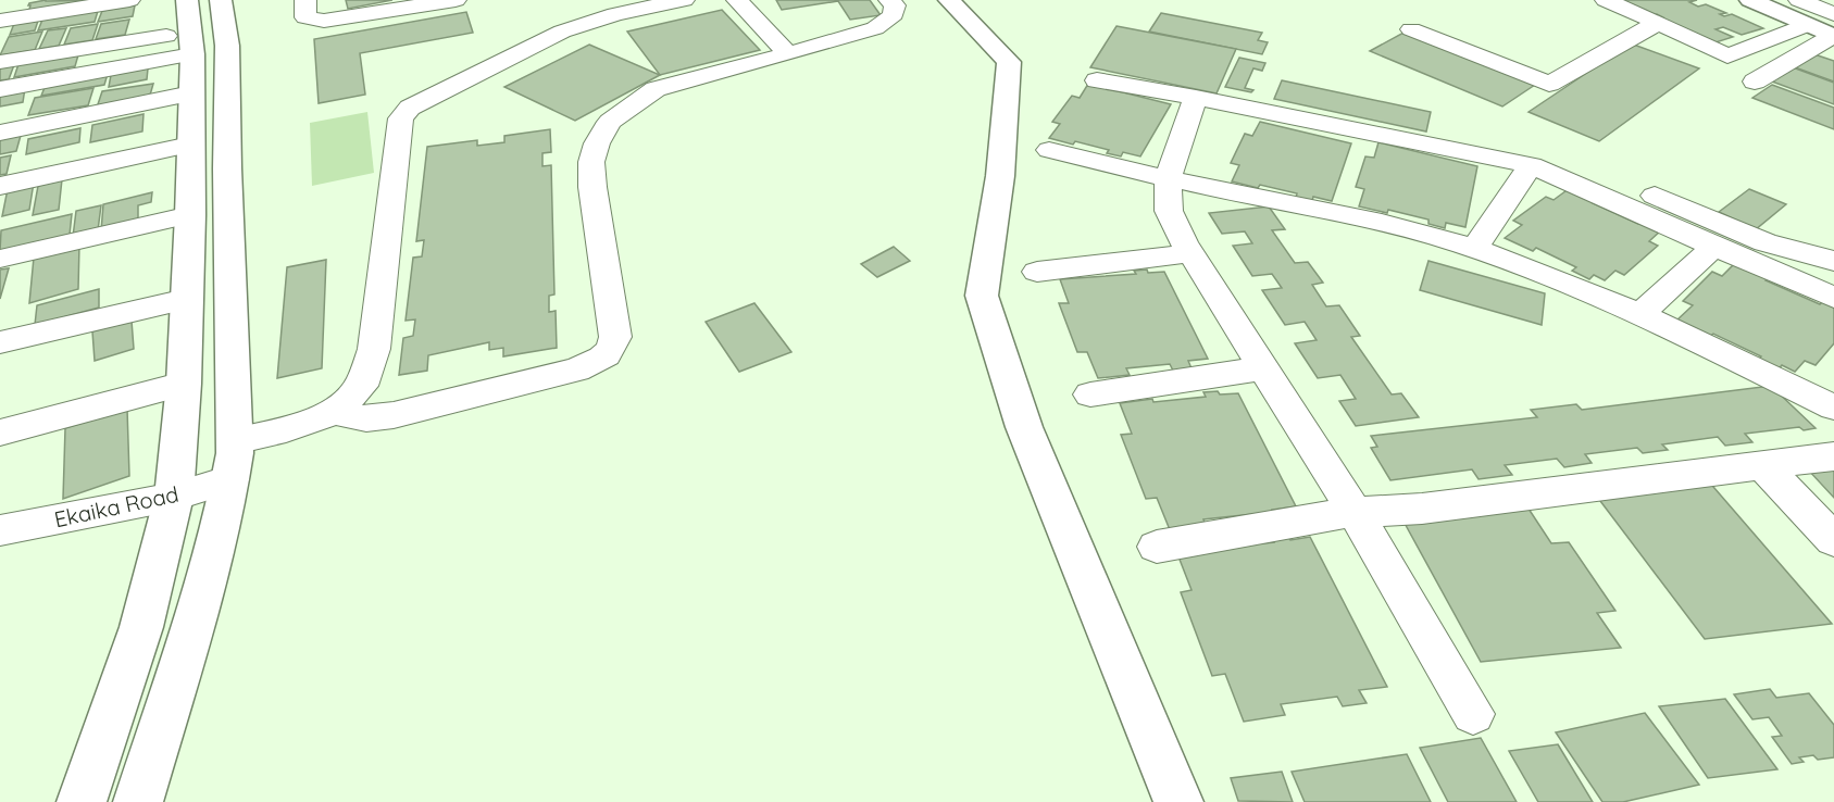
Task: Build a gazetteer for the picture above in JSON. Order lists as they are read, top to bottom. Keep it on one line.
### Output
{"streets":{"street":["Ekaika Road"]}}
